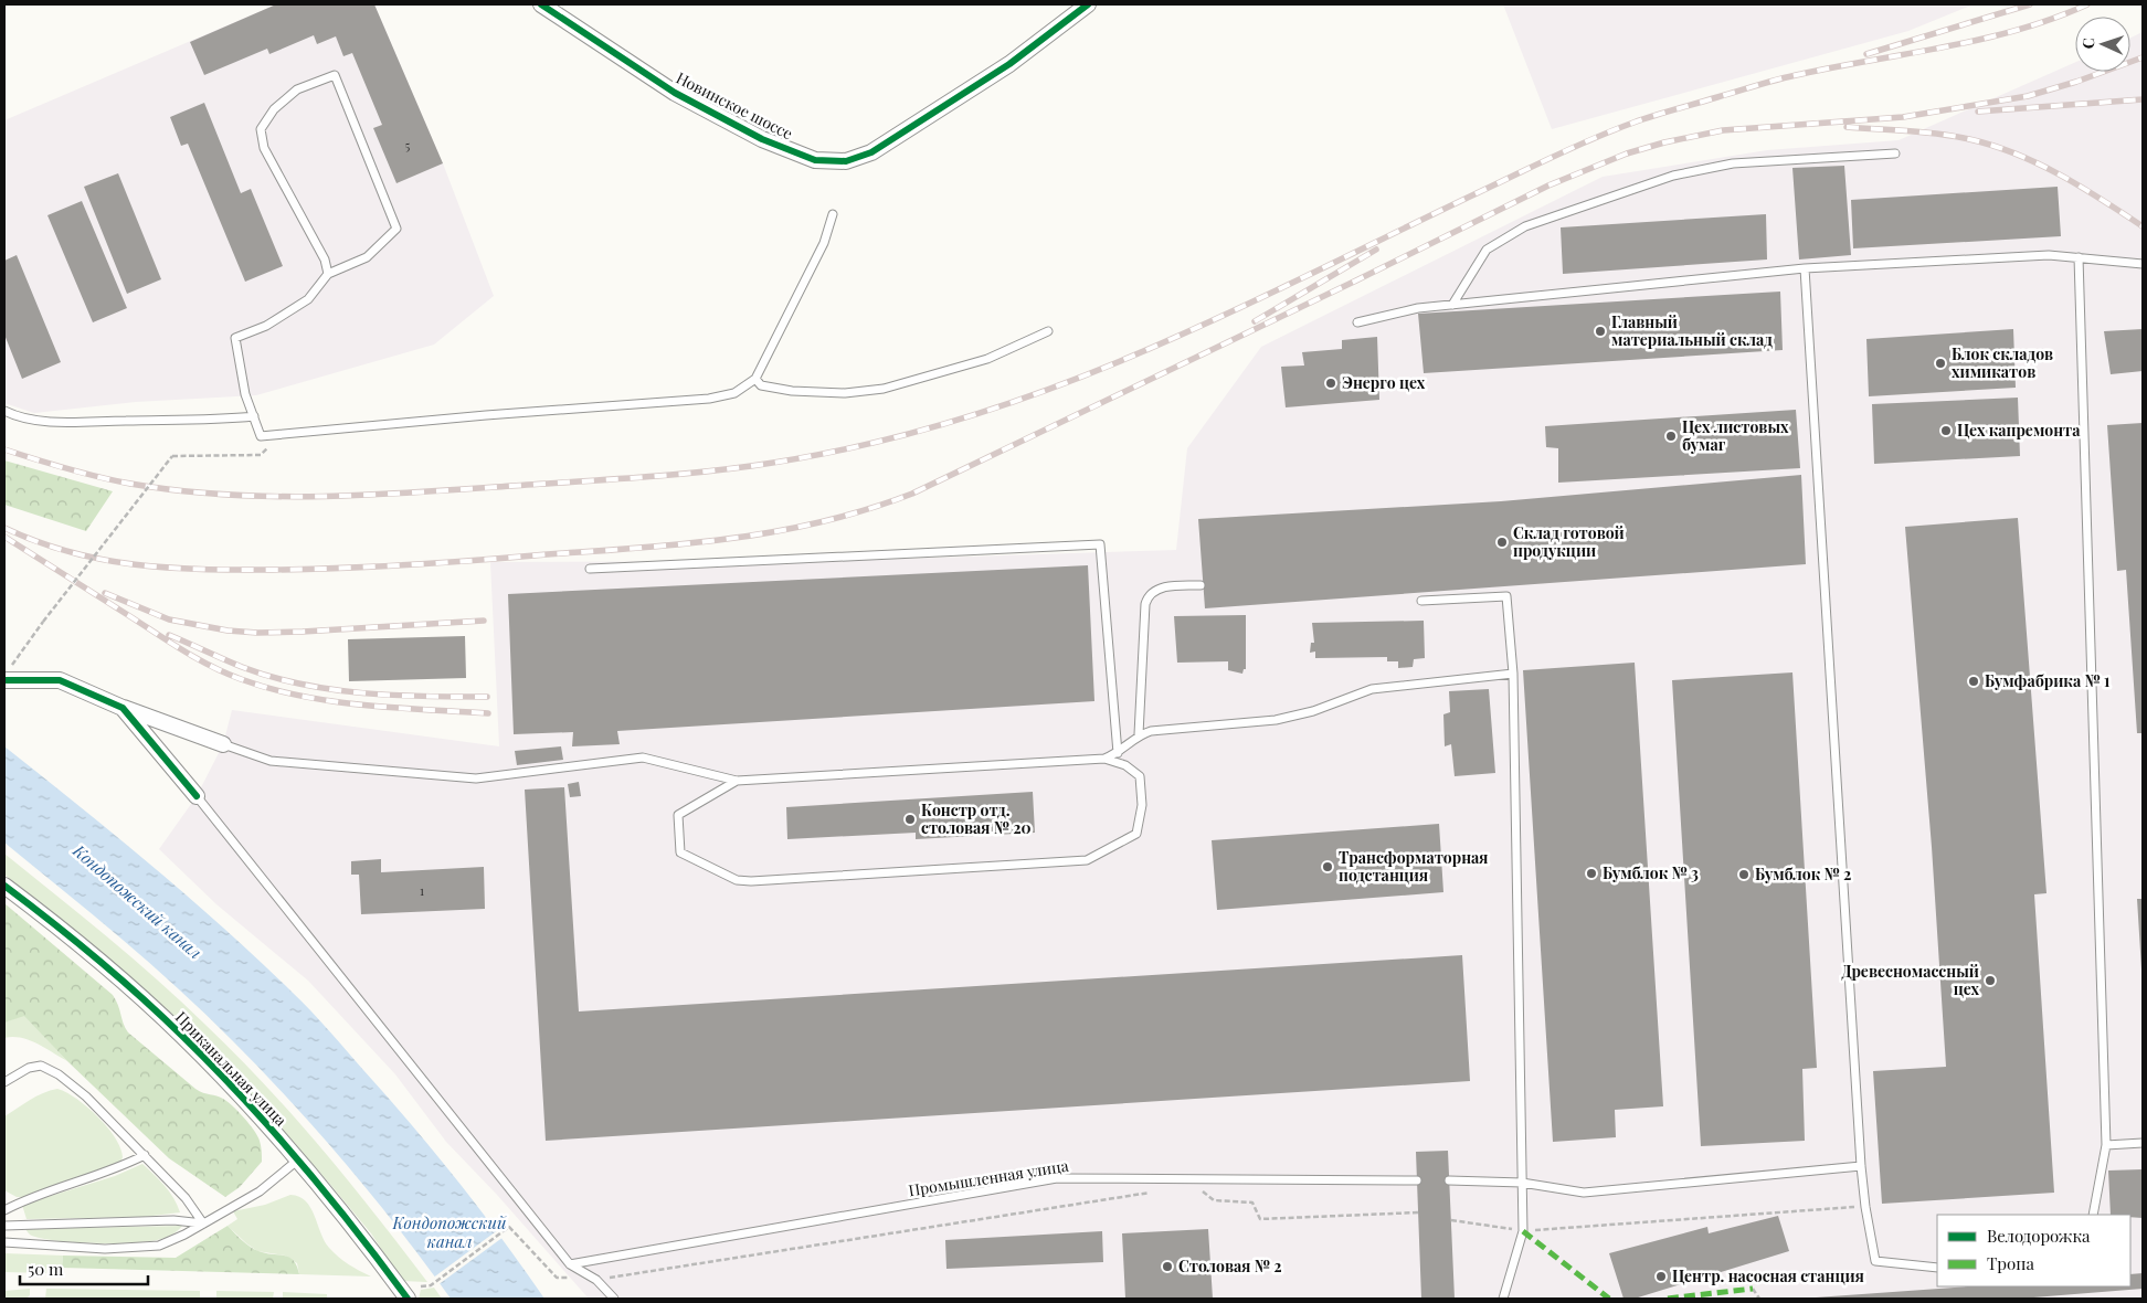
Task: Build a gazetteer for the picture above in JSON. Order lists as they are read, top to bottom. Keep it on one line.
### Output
{"streets":{"street":["Новинское шоссе","Приканальная улица"],"lane":["Промышленная улица"]},"water":["Кондопожский канал"],"places":["Главный материальный склад","Блок складов химикатов","Энерго цех","Цех капремонта","Цех листовых бумаг","Склад готовой продукции","Бумфабрика № 1","Констр отд. столовая № 20","Трансформаторная подстанция","Бумблок № 3","Бумблок № 2","Древесномассный цех","Столовая № 2","Центр. насосная станция"],"house_numbers":["5","1"],"legend":["Велодорожка","Тропа"],"scale_bar":"50 m","north":"left"}
